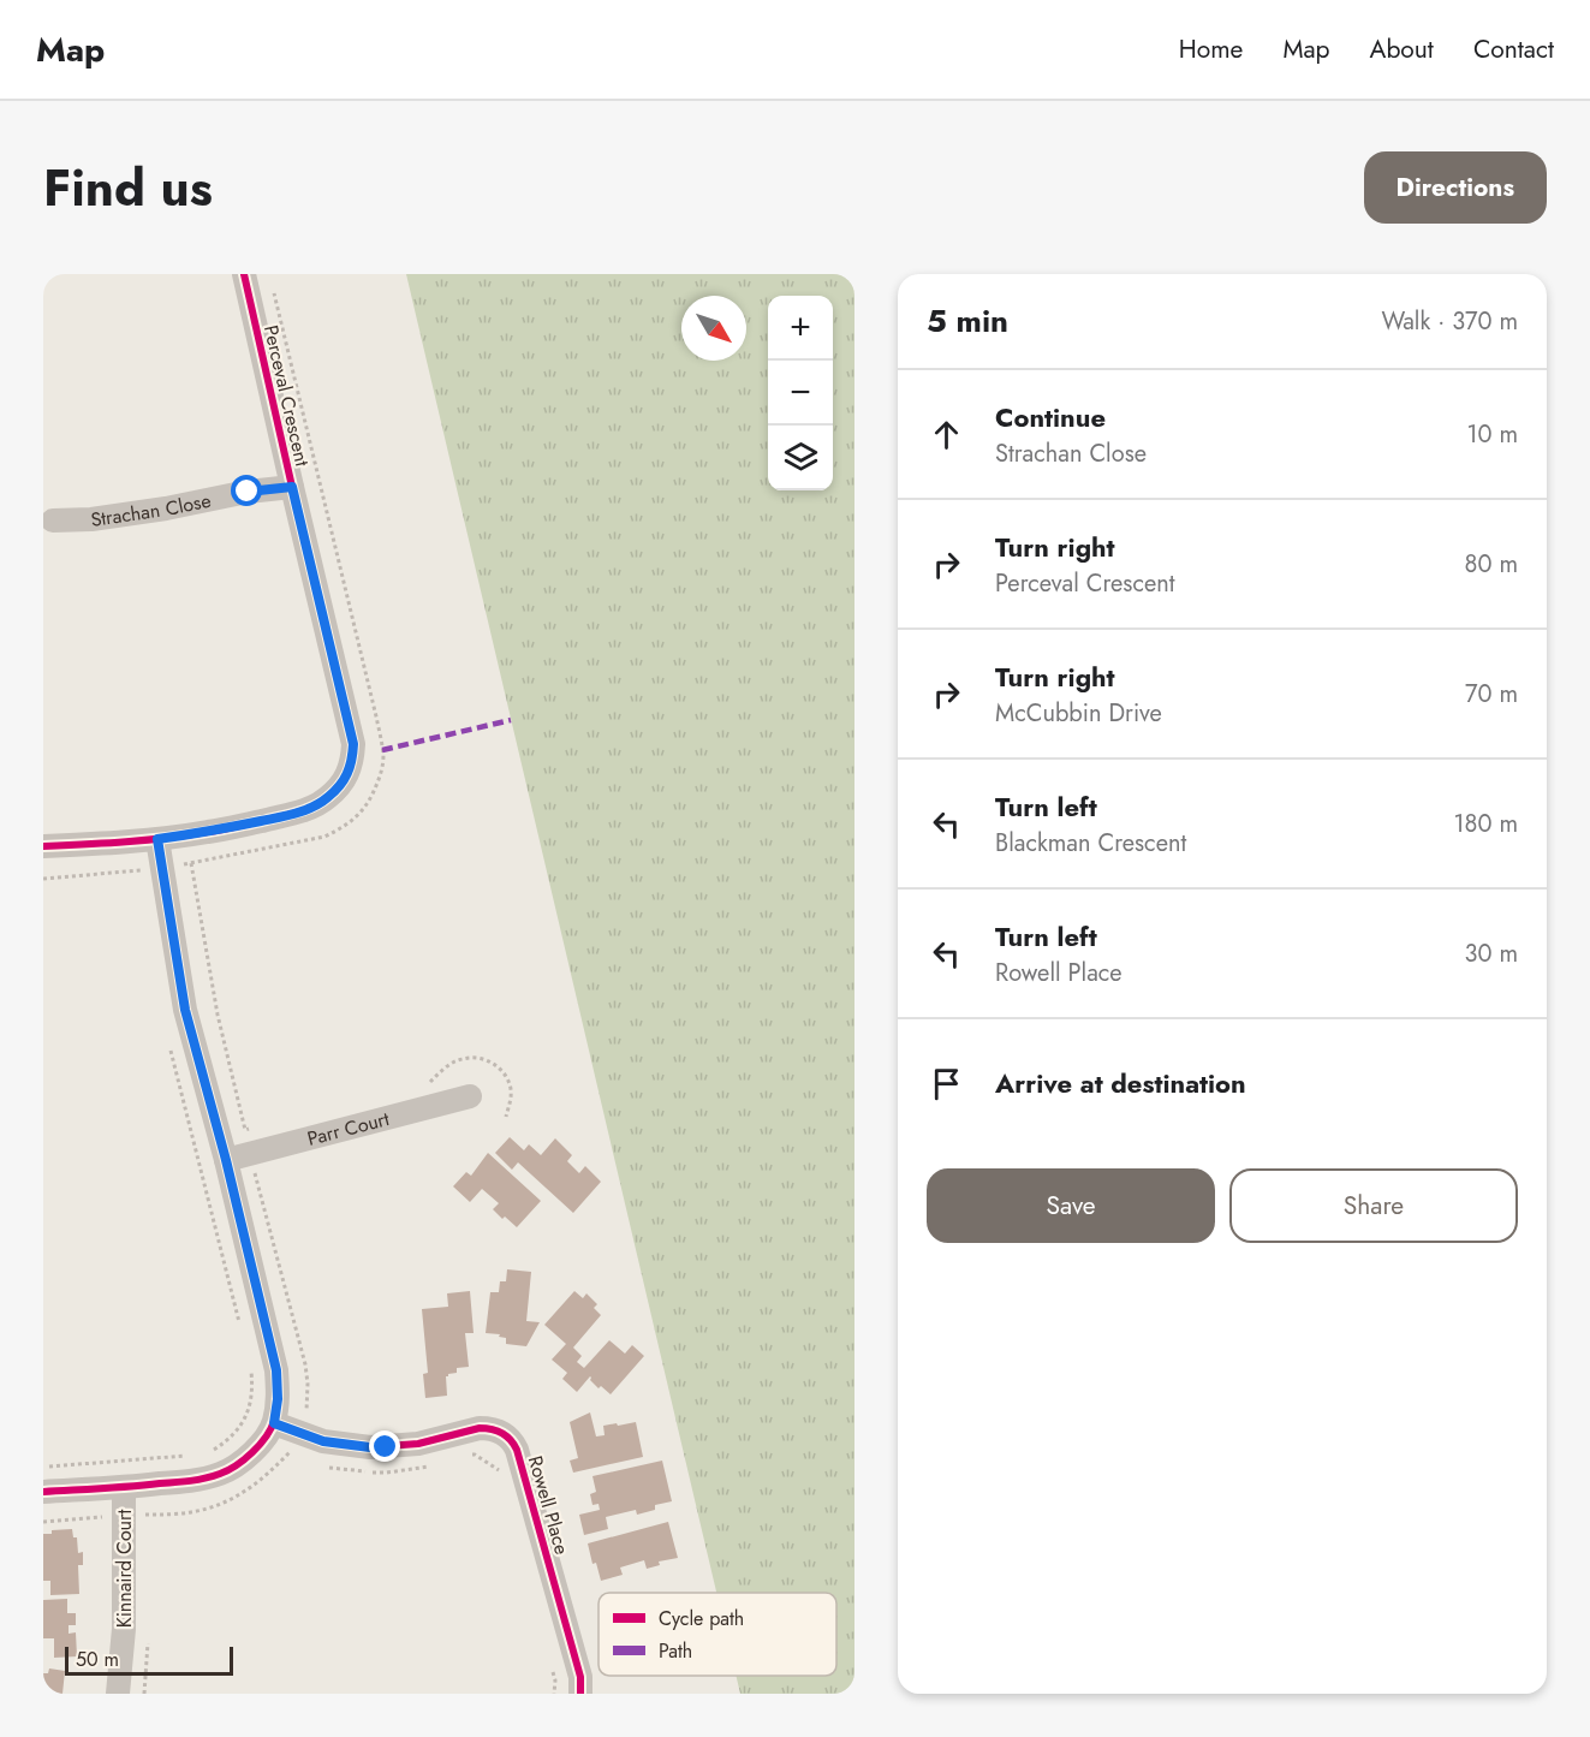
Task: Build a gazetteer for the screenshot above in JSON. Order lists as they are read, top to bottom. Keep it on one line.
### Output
{"streets":{"street":["Perceval Crescent","Strachan Close","Parr Court","Rowell Place","Kinnaird Court"]},"crossings":[["Perceval Crescent","Strachan Close"]],"legend":["Cycle path","Path"],"scale_bar":"50 m","north":"bottom right","page":{"header":"Map","nav":["Home","Map","About","Contact"],"title":"Find us","buttons":["Directions",["Save","Share"]],"heading":["5 min","Walk · 370 m"],"map_buttons":["+","−"],"list":[["Continue","Strachan Close","10 m"],["Turn right","Perceval Crescent","80 m"],["Turn right","McCubbin Drive","70 m"],["Turn left","Blackman Crescent","180 m"],["Turn left","Rowell Place","30 m"],"Arrive at destination"],"scale":"50 m"}}
